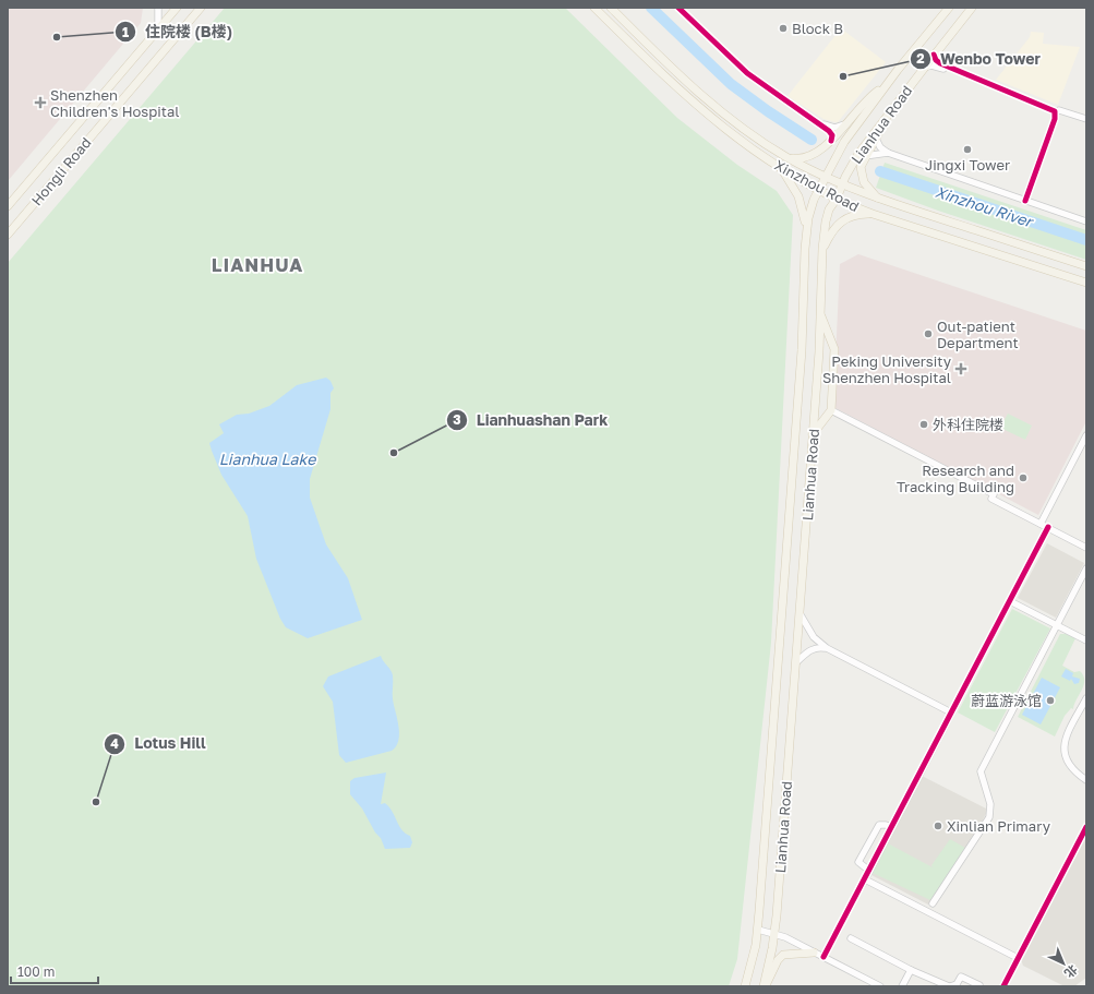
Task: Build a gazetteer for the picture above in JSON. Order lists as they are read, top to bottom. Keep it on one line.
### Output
{"streets":{"main road":["Lianhua Road","Hongli Road","Xinzhou Road"]},"crossings":[["Lianhua Road","Xinzhou Road"]],"districts":["LIANHUA"],"water":["Xinzhou River","Lianhua Lake"],"places":{"other":["Block B","住院楼 (B楼)","Wenbo Tower","Jingxi Tower","Out-patient Department","外科住院楼","Lianhuashan Park","Research and Tracking Building","蔚蓝游泳馆","Lotus Hill","Xinlian Primary"],"health":["Shenzhen Children's Hospital","Peking University Shenzhen Hospital"]},"scale_bar":"100 m","north":"bottom right"}
